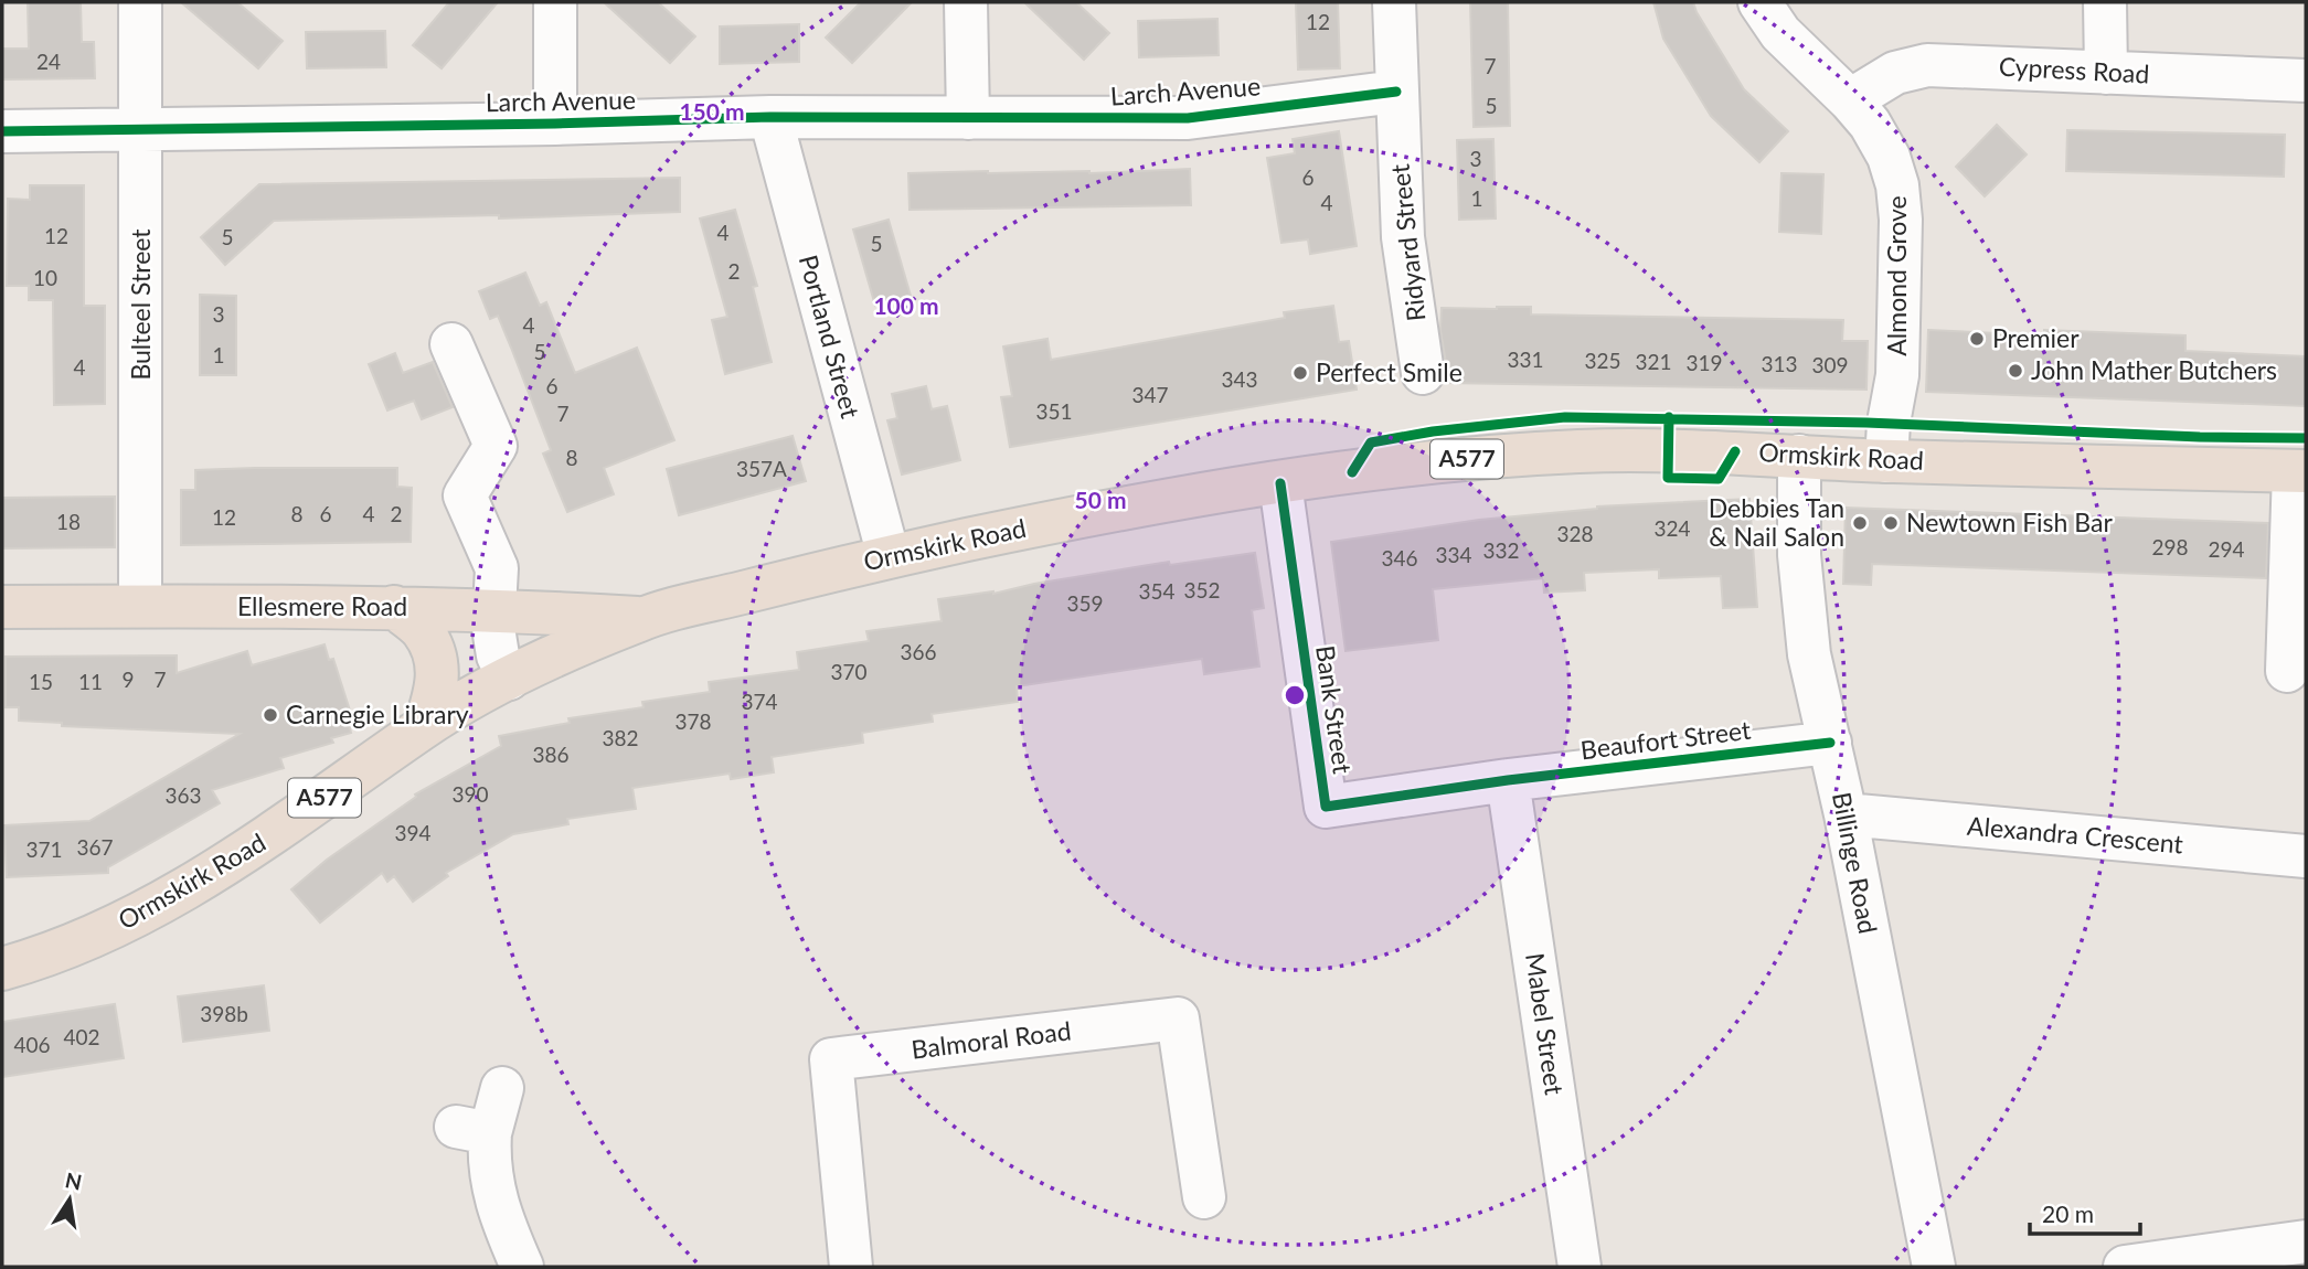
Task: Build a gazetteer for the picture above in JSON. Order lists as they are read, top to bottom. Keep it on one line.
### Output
{"streets":{"highway":["Ormskirk Road","A577","Ellesmere Road"],"street":["Cypress Road","Larch Avenue","Ridyard Street","Almond Grove","Bulteel Street","Portland Street","Bank Street","Beaufort Street","Alexandra Crescent","Billinge Road","Mabel Street","Balmoral Road"]},"crossings":[["Cypress Road","Almond Grove"],["Larch Avenue","Ridyard Street"],["Larch Avenue","Bulteel Street"],["Larch Avenue","Portland Street"],["Almond Grove","Ormskirk Road"],["Bulteel Street","Ellesmere Road"],["Portland Street","Ormskirk Road"],["Ormskirk Road","Ellesmere Road"],["Ormskirk Road","Bank Street"],["Ormskirk Road","Billinge Road"],["Bank Street","Beaufort Street"],["Bank Street","Mabel Street"],["Beaufort Street","Billinge Road"],["Beaufort Street","Mabel Street"],["Alexandra Crescent","Billinge Road"]],"places":["Premier","John Mather Butchers","Perfect Smile","Debbies Tan & Nail Salon","Newtown Fish Bar","Carnegie Library"],"house_numbers":["12","24","7","5","3","6","1","4","4","12","5","5","2","10","3","4","5","1","331","325","321","319","313","309","4","343","6","347","351","7","8","357A","8","6","4","2","12","18","324","328","298","294","332","334","346","352","354","359","366","370","9","7","15","11","374","378","382","386","390","363","394","367","371","398b","402","406"],"scale_bar":"20 m","north":"top","rings":["150 m","100 m","50 m"]}
